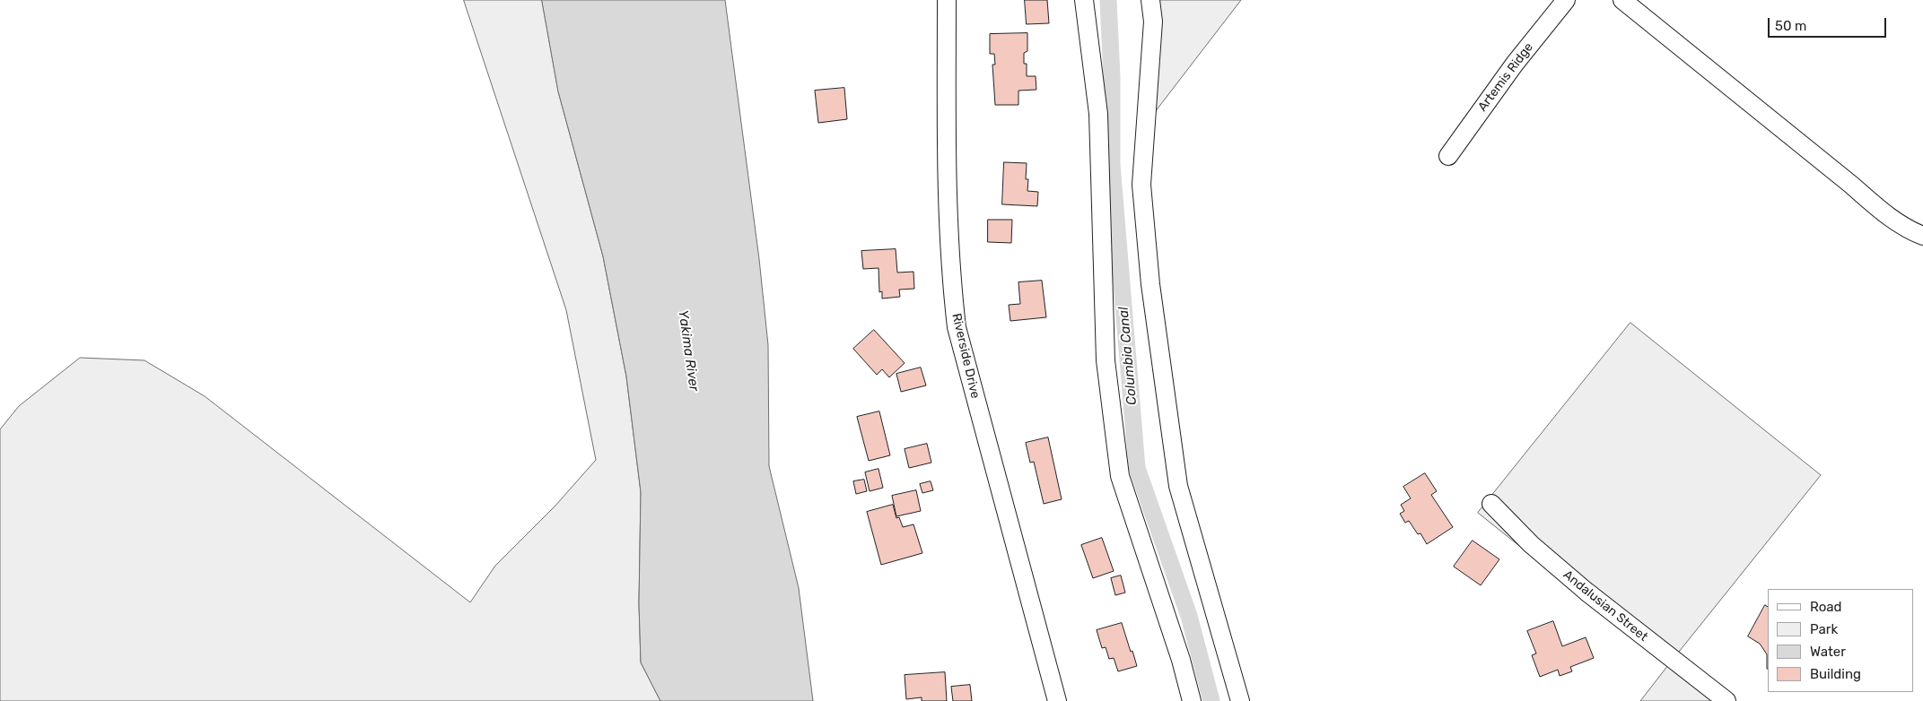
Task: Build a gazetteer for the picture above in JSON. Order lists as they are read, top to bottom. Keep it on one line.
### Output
{"streets":{"street":["Artemis Ridge","Riverside Drive","Andalusian Street"]},"water":["Yakima River","Columbia Canal"],"legend":["Road","Park","Water","Building"],"scale_bar":"50 m"}
